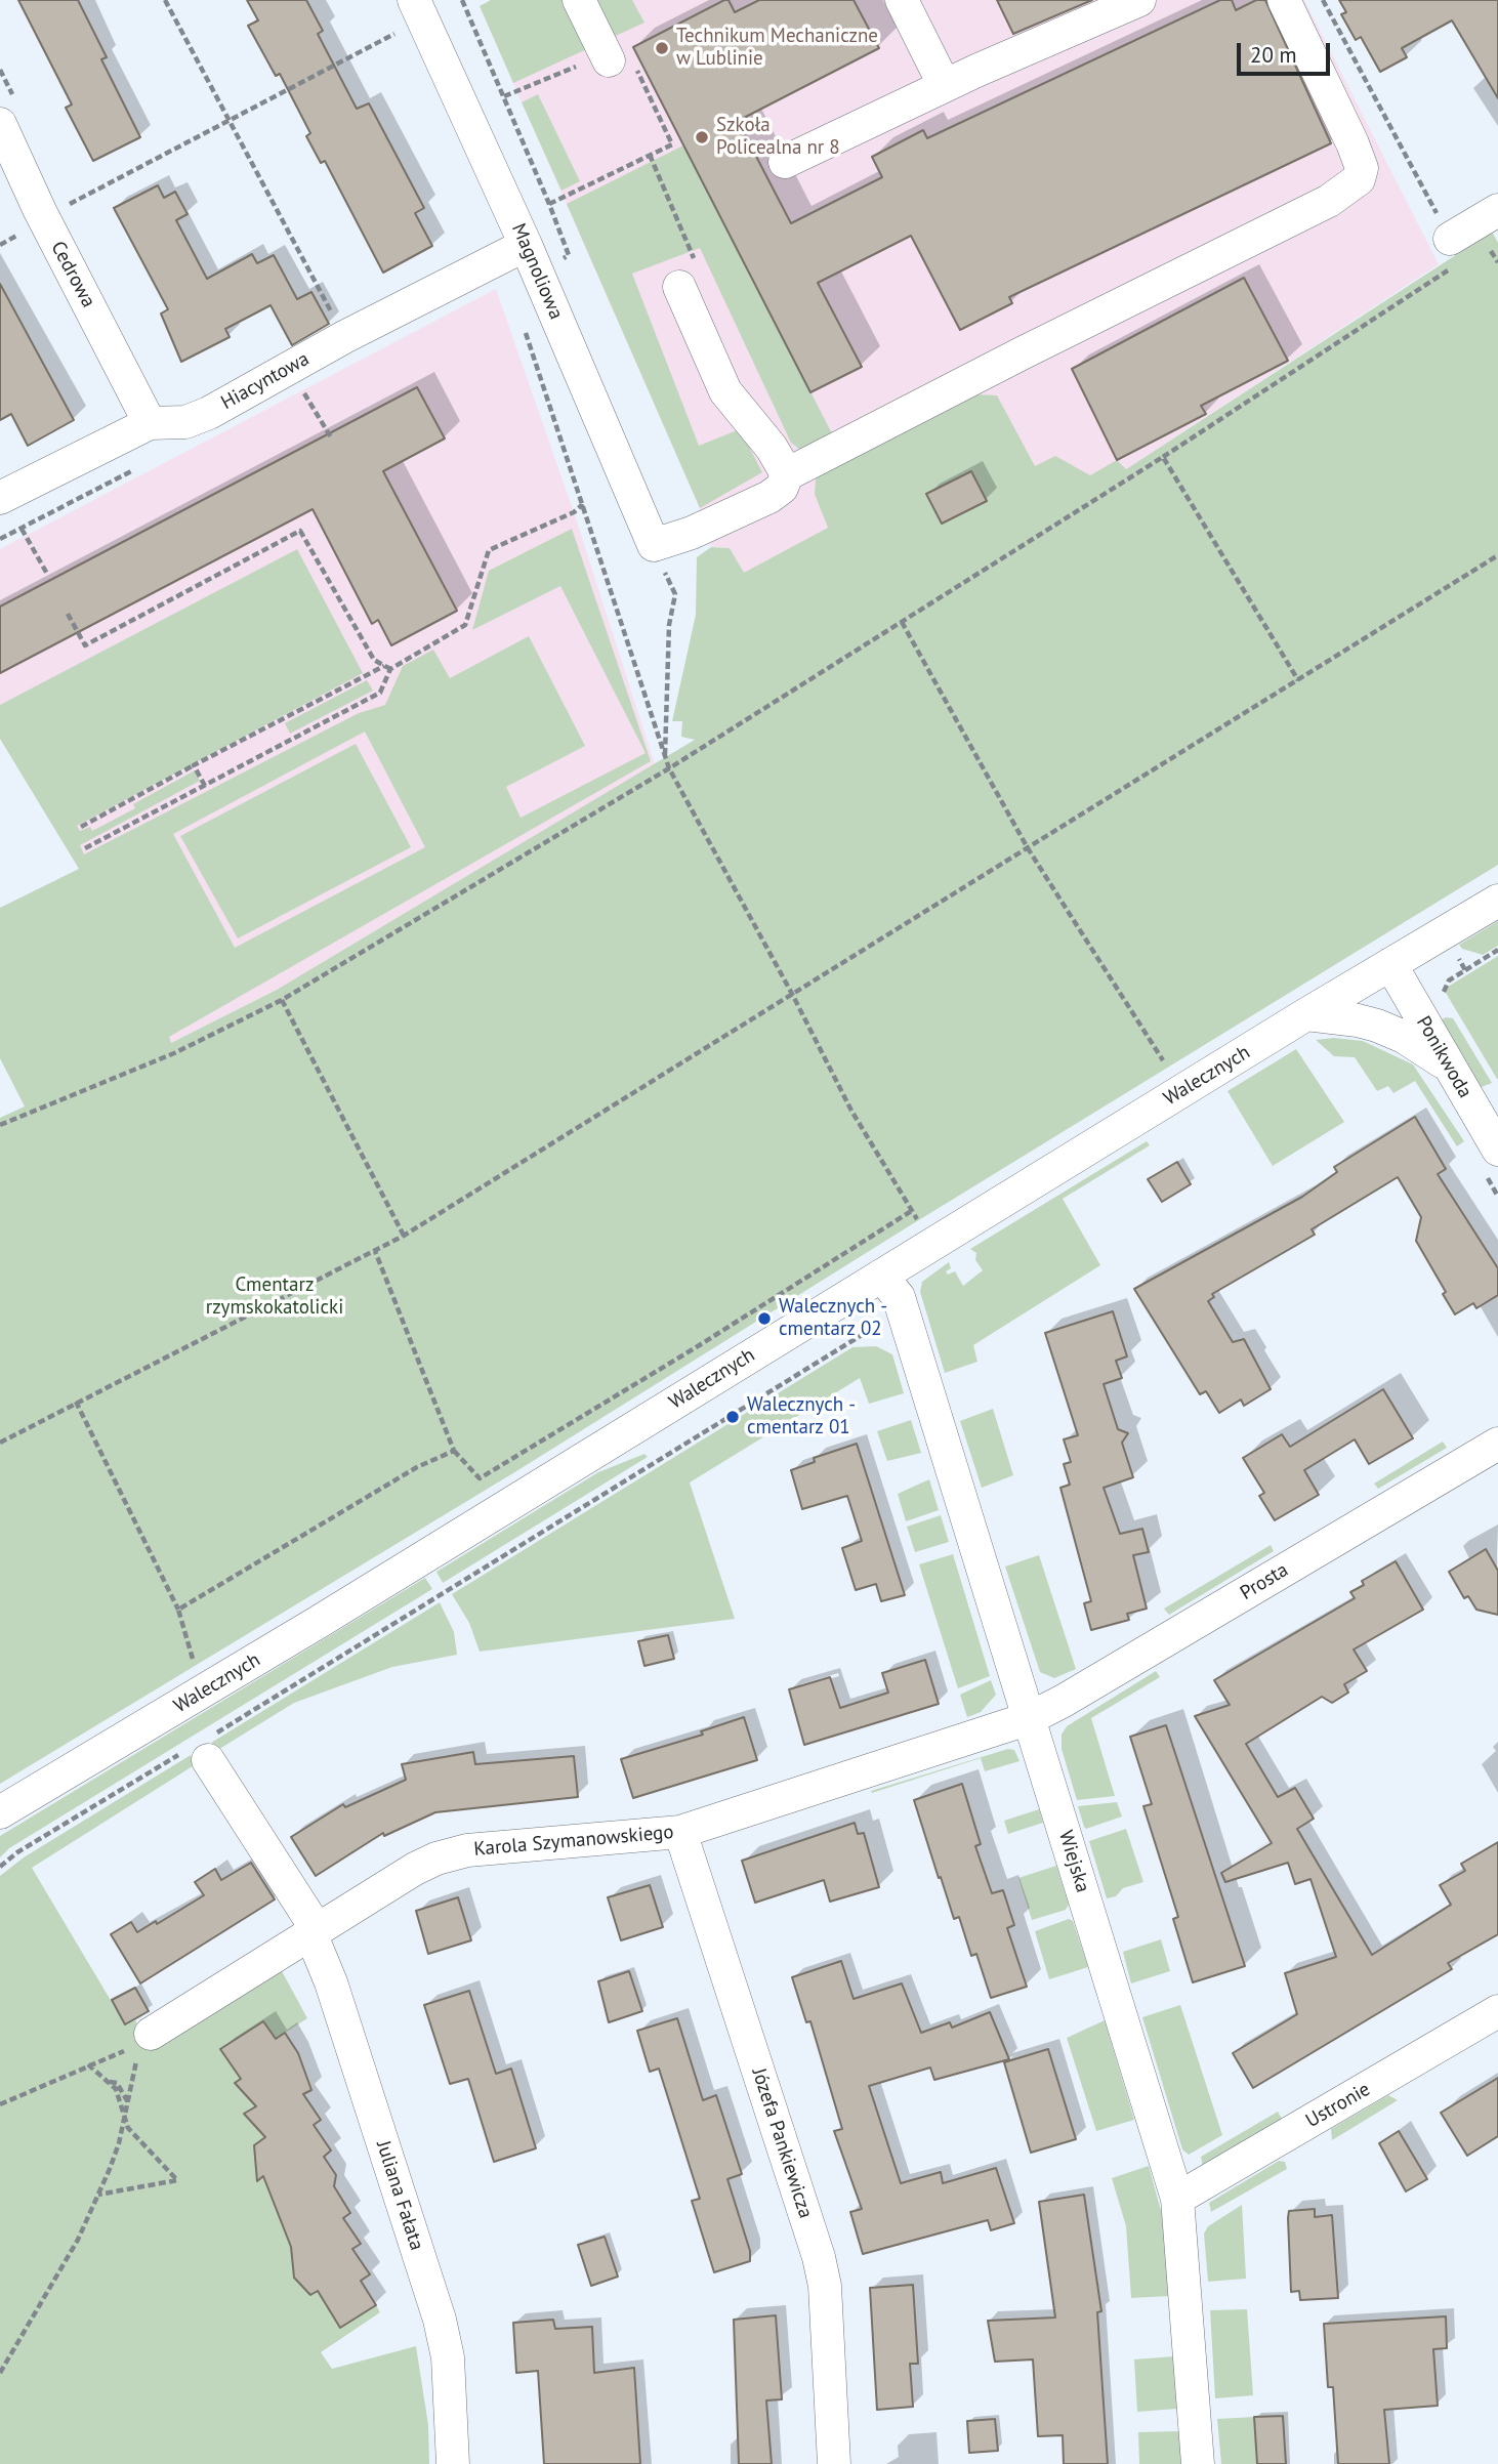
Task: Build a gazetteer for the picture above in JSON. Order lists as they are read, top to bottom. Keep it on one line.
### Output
{"streets":{"street":["Magnoliowa","Cedrowa","Hiacyntowa","Ponikwoda","Walecznych","Prosta","Karola Szymanowskiego","Wiejska","Ustronie","Józefa Pankiewicza","Juliana Fałata"]},"crossings":[["Magnoliowa","Hiacyntowa"],["Cedrowa","Hiacyntowa"],["Ponikwoda","Walecznych"],["Walecznych","Wiejska"],["Prosta","Karola Szymanowskiego"],["Prosta","Wiejska"],["Karola Szymanowskiego","Wiejska"],["Karola Szymanowskiego","Józefa Pankiewicza"],["Karola Szymanowskiego","Juliana Fałata"],["Wiejska","Ustronie"]],"parks":["Cmentarz rzymskokatolicki"],"places":["Technikum Mechaniczne w Lublinie","Szkoła Policealna nr 8","Walecznych - cmentarz 02","Walecznych - cmentarz 01"],"scale_bar":"20 m"}
